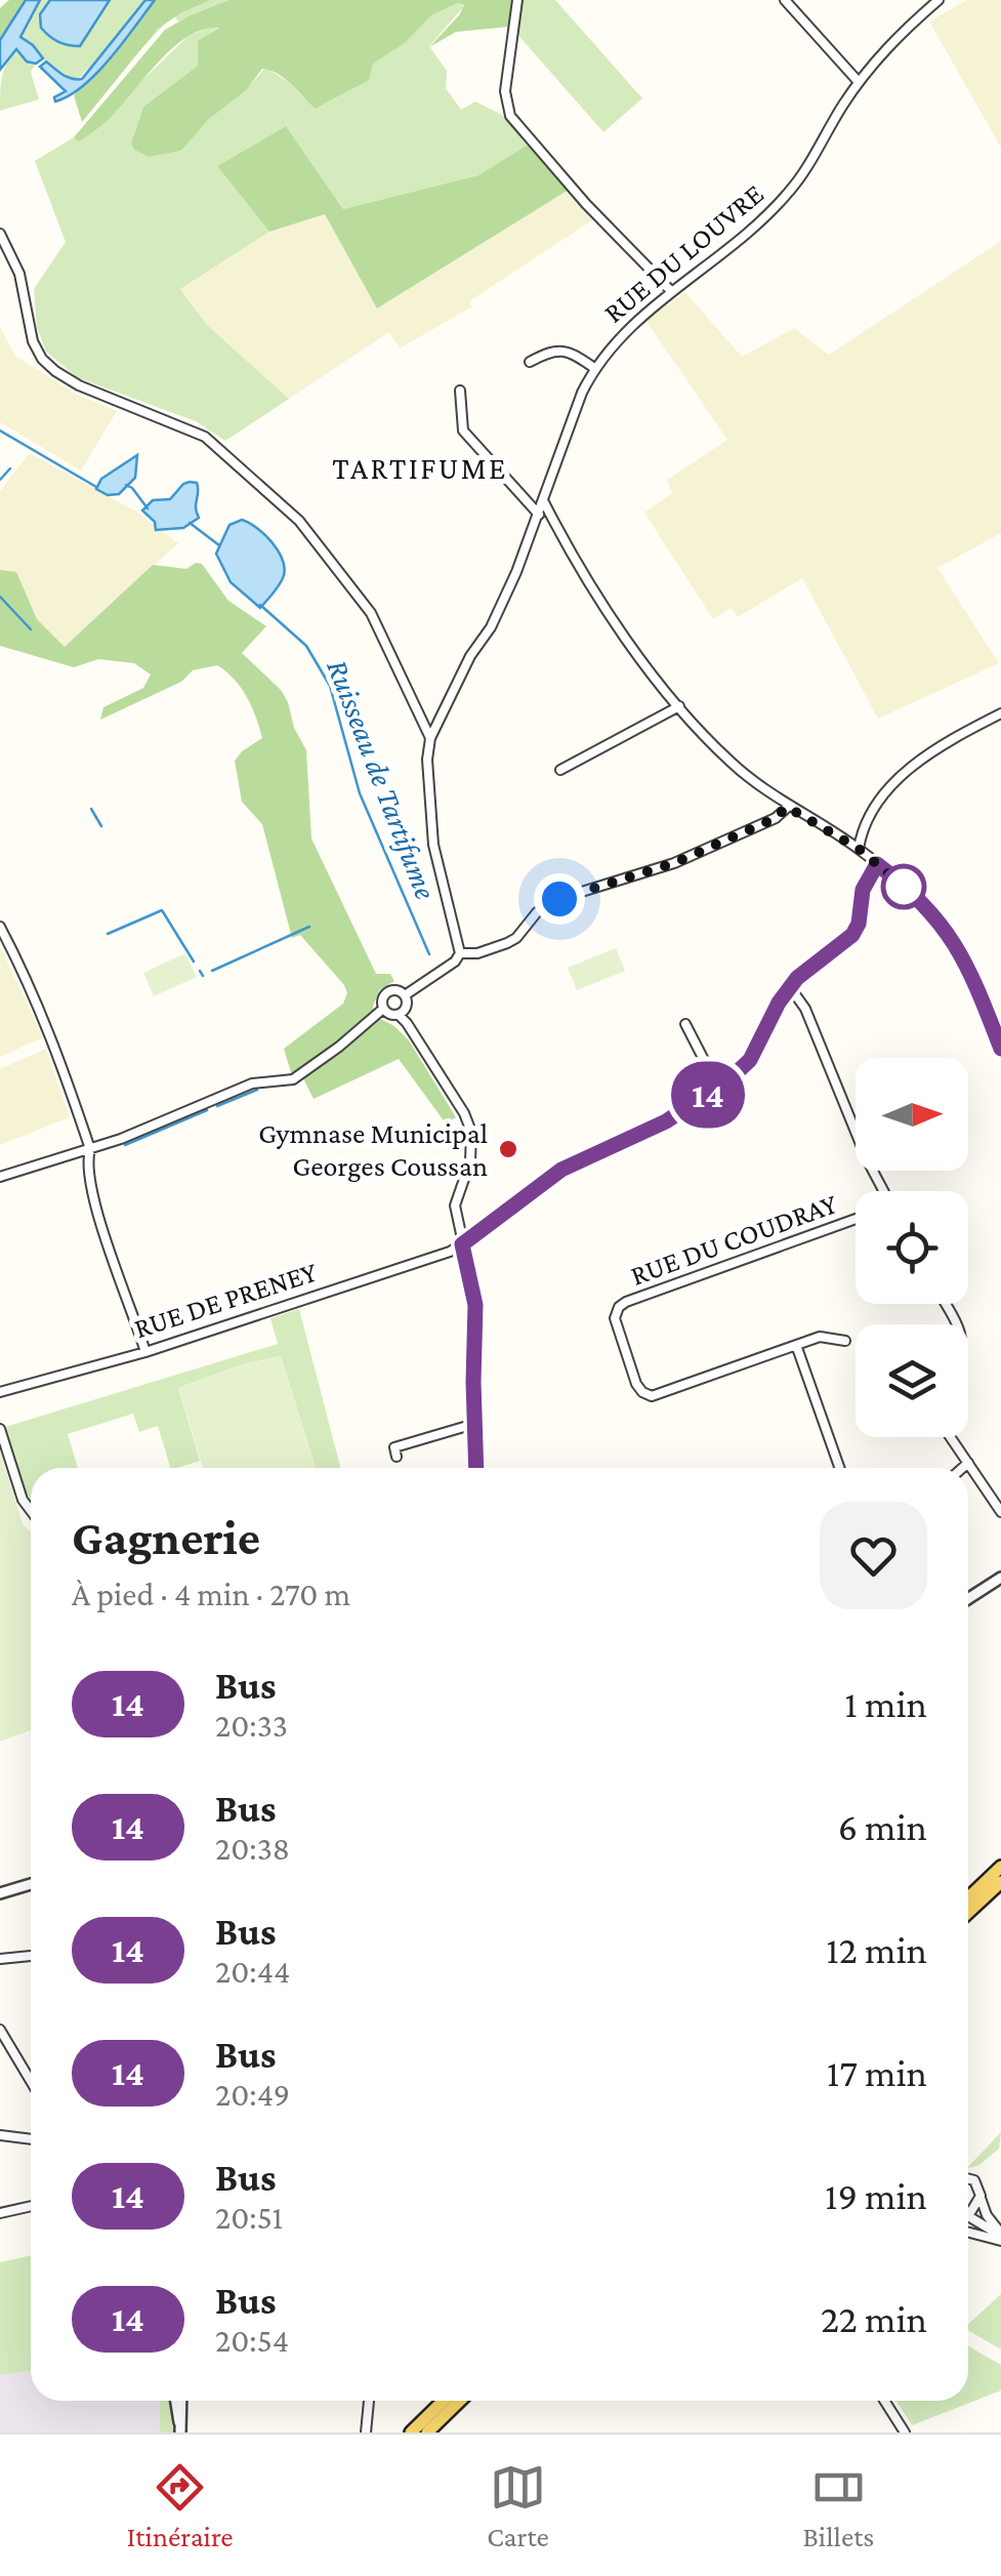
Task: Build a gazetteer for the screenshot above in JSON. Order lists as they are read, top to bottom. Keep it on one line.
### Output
{"streets":{"street":["RUE DU LOUVRE","RUE DU COUDRAY","RUE DE PRENEY"]},"districts":["TARTIFUME"],"water":["Ruisseau de Tartifume"],"places":["Gymnase Municipal Georges Coussan"],"lines":["bus line 14"],"north":"right","page":{"on_map":"14","heading":["Gagnerie","À pied · 4 min · 270 m"],"list":[{"mark":"14","name":"Bus","note":"20:33","value":"1 min"},{"mark":"14","name":"Bus","note":"20:38","value":"6 min"},{"mark":"14","name":"Bus","note":"20:44","value":"12 min"},{"mark":"14","name":"Bus","note":"20:49","value":"17 min"},{"mark":"14","name":"Bus","note":"20:51","value":"19 min"},{"mark":"14","name":"Bus","note":"20:54","value":"22 min"}],"tabs":["Itinéraire","Carte","Billets"]}}
